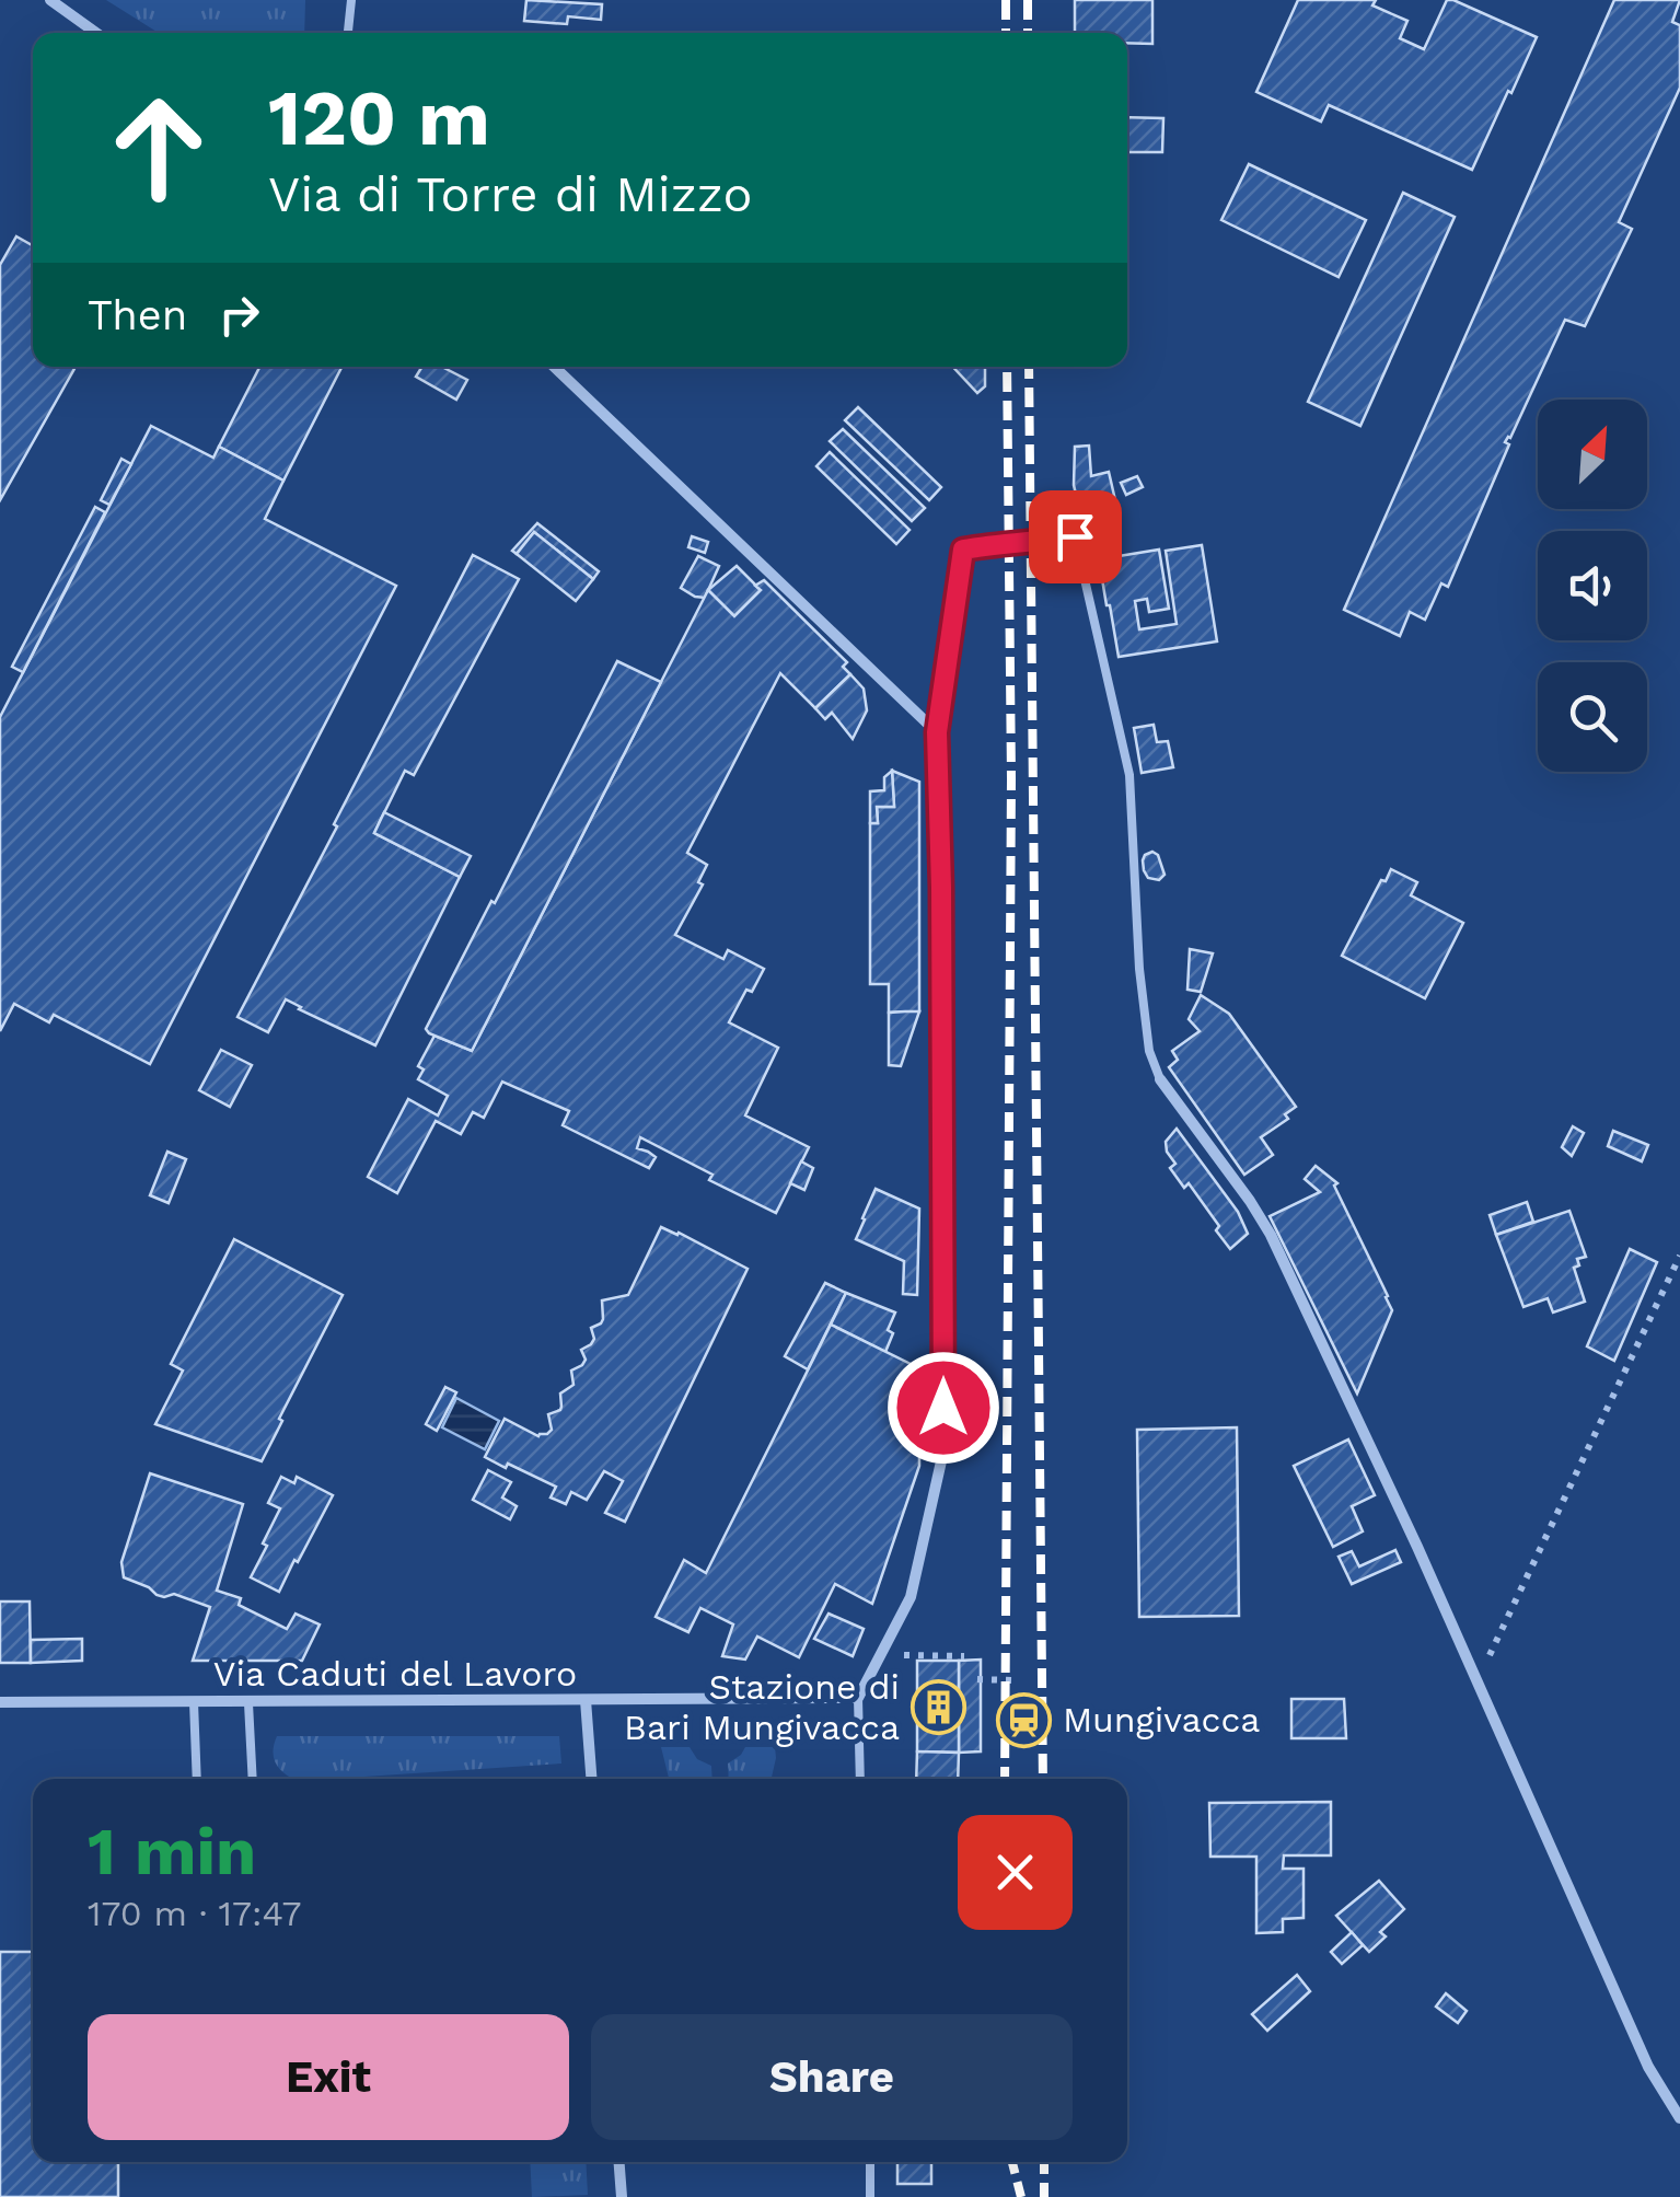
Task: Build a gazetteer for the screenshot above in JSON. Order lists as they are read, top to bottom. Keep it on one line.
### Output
{"streets":{"street":["Via Caduti del Lavoro"]},"places":{"building":["Stazione di Bari Mungivacca"],"station":["Mungivacca"]},"north":"top right","page":{"turn":["120 m","Via di Torre di Mizzo"],"then":"Then","heading":["1 min","170 m · 17:47"],"buttons":["Exit","Share"]}}
